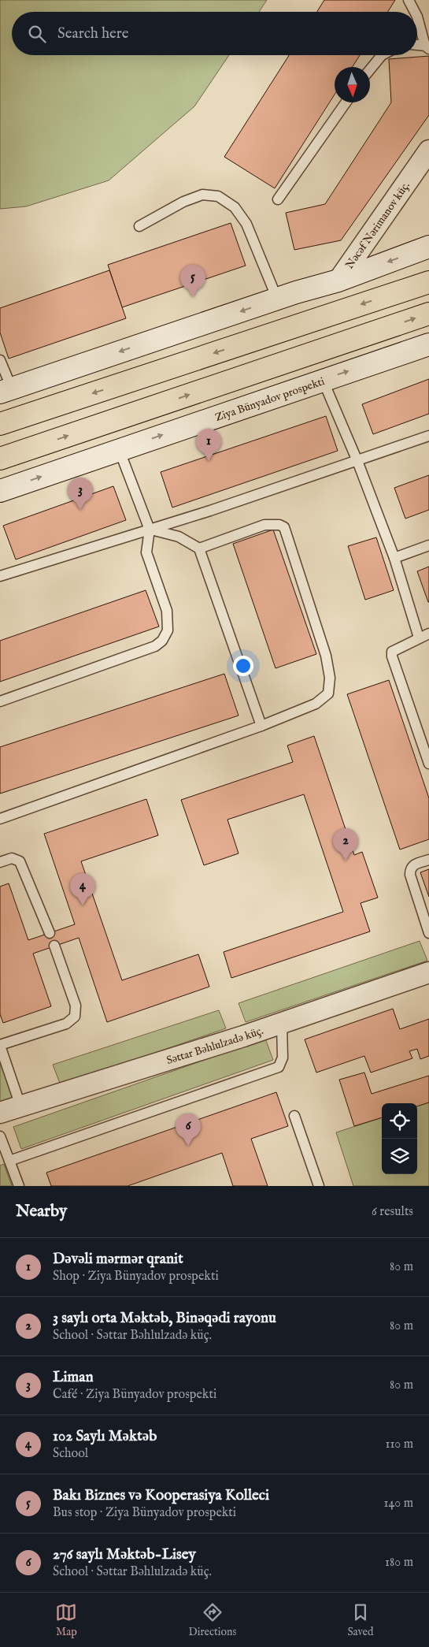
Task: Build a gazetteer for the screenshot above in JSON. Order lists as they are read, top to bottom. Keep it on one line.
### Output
{"streets":{"main road":["Ziya Bünyadov prospekti"],"street":["Nəcəf Nərimanov küç.","Səttar Bəhlulzadə küç."]},"north":"bottom","page":{"search":"Search here","pins":["5","1","3","2","4","6"],"heading":["Nearby","6 results"],"list":[{"mark":"1","name":"Dəvəli mərmər qranit","note":"Shop · Ziya Bünyadov prospekti","value":"80 m"},{"mark":"2","name":"3 saylı orta Məktəb, Binəqədi rayonu","note":"School · Səttar Bəhlulzadə küç.","value":"80 m"},{"mark":"3","name":"Liman","note":"Café · Ziya Bünyadov prospekti","value":"80 m"},{"mark":"4","name":"102 Saylı Məktəb","note":"School","value":"110 m"},{"mark":"5","name":"Bakı Biznes və Kooperasiya Kolleci","note":"Bus stop · Ziya Bünyadov prospekti","value":"140 m"},{"mark":"6","name":"276 saylı Məktəb-Lisey","note":"School · Səttar Bəhlulzadə küç.","value":"180 m"}],"nav":["Map","Directions","Saved"]}}
